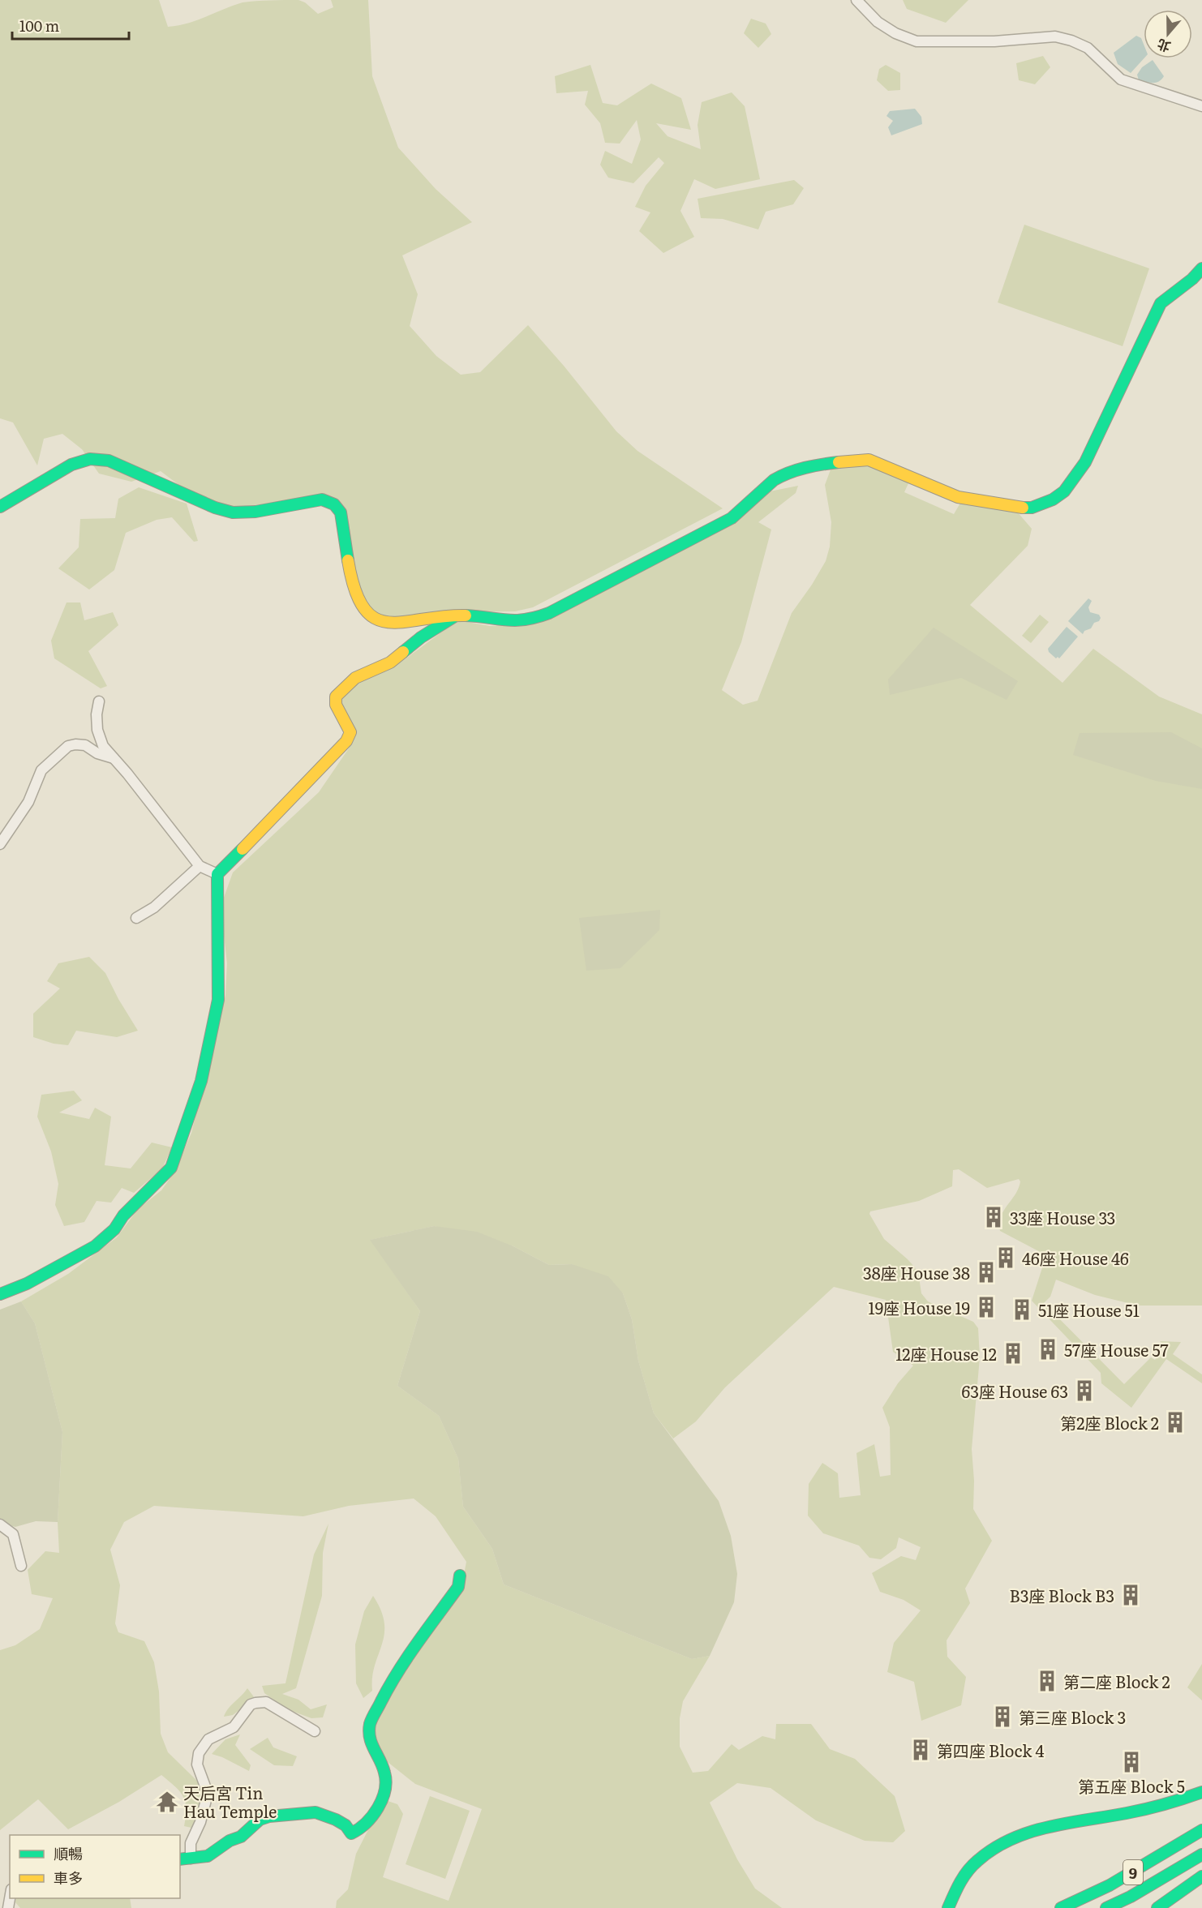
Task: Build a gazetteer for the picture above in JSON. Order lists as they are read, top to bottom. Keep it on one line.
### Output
{"streets":{"main road":["9"]},"places":{"building":["33座 House 33","46座 House 46","38座 House 38","19座 House 19","51座 House 51","57座 House 57","12座 House 12","63座 House 63","第2座 Block 2","B3座 Block B3","第二座 Block 2","第三座 Block 3","第四座 Block 4","第五座 Block 5"],"temple":["天后宮 Tin Hau Temple"]},"legend":["順暢","車多"],"scale_bar":"100 m","north":"bottom"}
